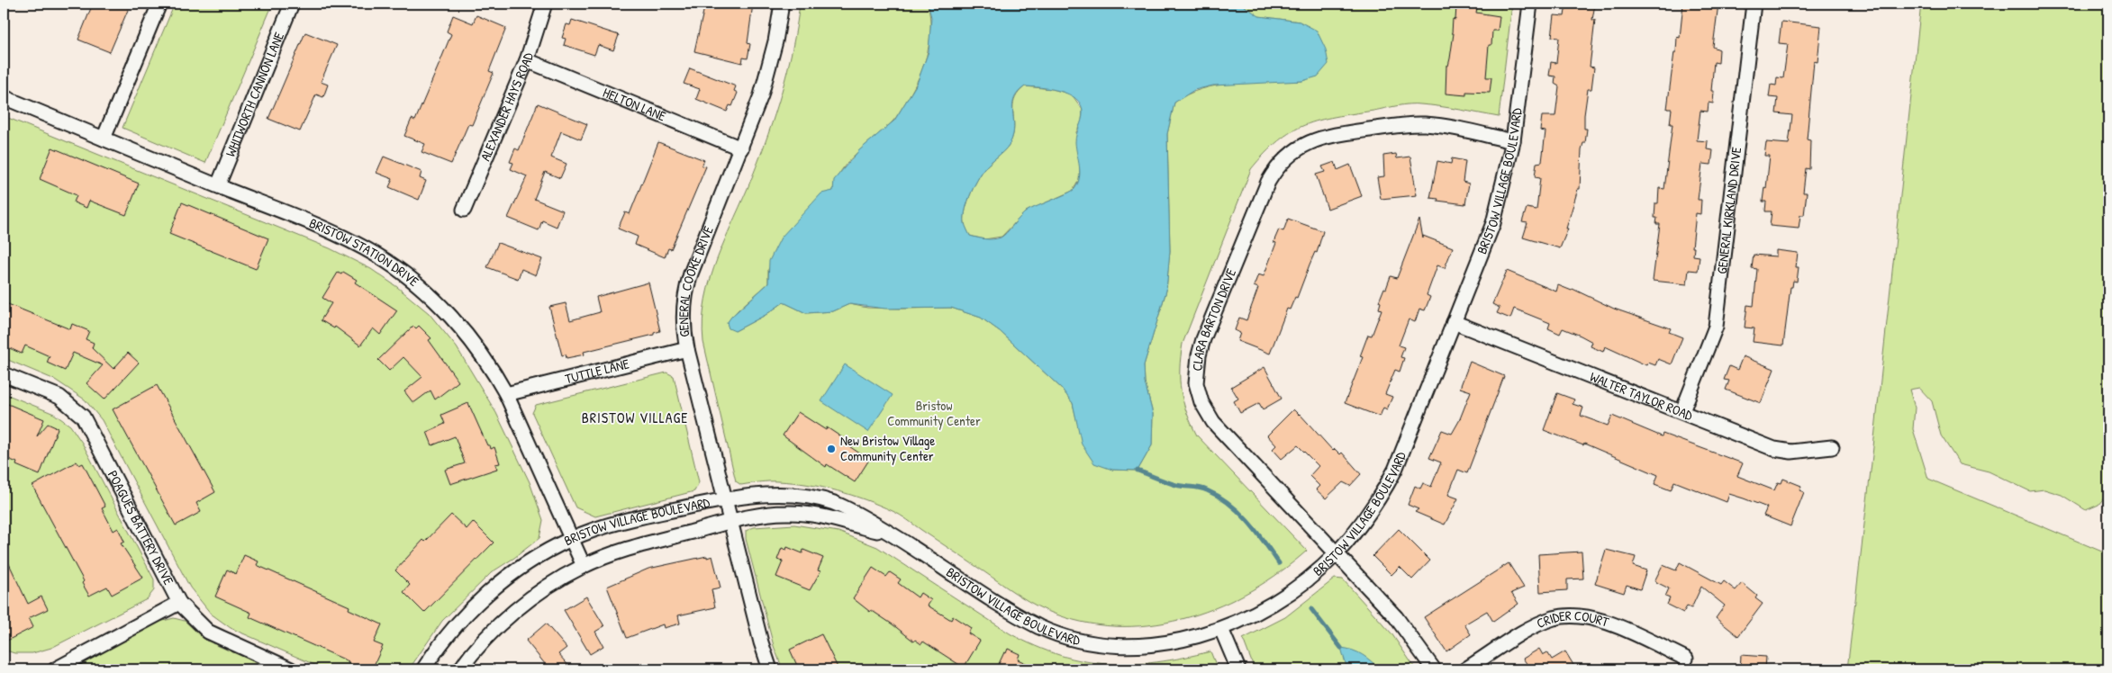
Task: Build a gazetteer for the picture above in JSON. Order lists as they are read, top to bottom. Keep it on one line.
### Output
{"streets":{"street":["WHITWORTH CANNON LANE","HELTON LANE","ALEXANDER HAYS ROAD","BRISTOW VILLAGE BOULEVARD","GENERAL KIRKLAND DRIVE","BRISTOW STATION DRIVE","GENERAL COOKE DRIVE","CLARA BARTON DRIVE","TUTTLE LANE","WALTER TAYLOR ROAD","POAGUES BATTERY DRIVE","CRIDER COURT"]},"crossings":[["WHITWORTH CANNON LANE","BRISTOW STATION DRIVE"],["HELTON LANE","ALEXANDER HAYS ROAD"],["HELTON LANE","GENERAL COOKE DRIVE"],["BRISTOW VILLAGE BOULEVARD","BRISTOW STATION DRIVE"],["BRISTOW VILLAGE BOULEVARD","GENERAL COOKE DRIVE"],["BRISTOW VILLAGE BOULEVARD","CLARA BARTON DRIVE"],["BRISTOW VILLAGE BOULEVARD","WALTER TAYLOR ROAD"],["GENERAL KIRKLAND DRIVE","WALTER TAYLOR ROAD"],["BRISTOW STATION DRIVE","TUTTLE LANE"],["GENERAL COOKE DRIVE","TUTTLE LANE"]],"districts":["BRISTOW VILLAGE"],"parks":["Bristow Community Center"],"places":["New Bristow Village Community Center"]}
